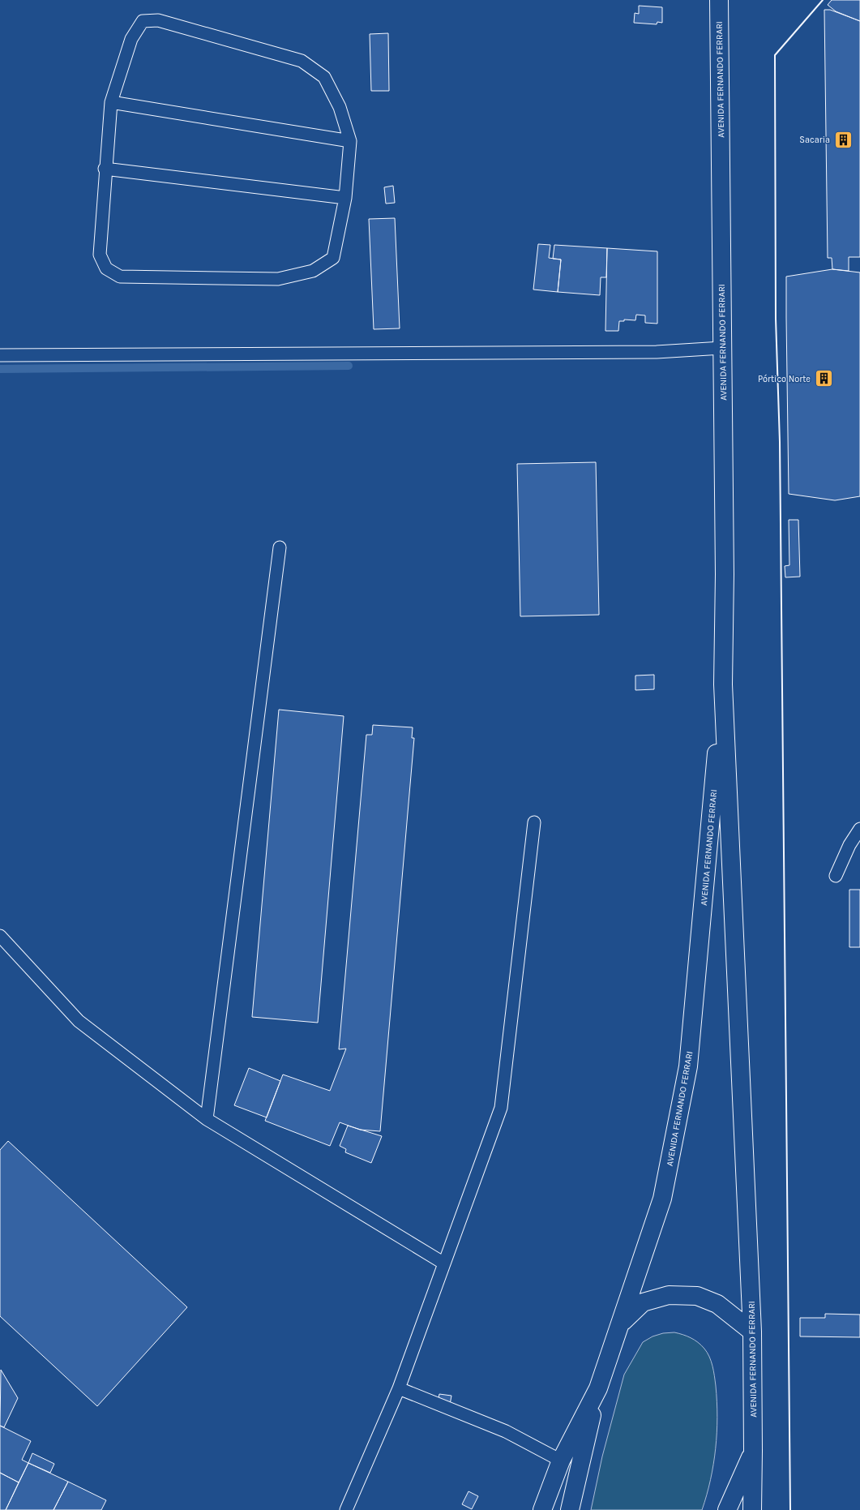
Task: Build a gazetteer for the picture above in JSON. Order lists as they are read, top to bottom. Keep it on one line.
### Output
{"streets":{"street":["AVENIDA FERNANDO FERRARI"]},"places":{"building":["Sacaria","Pórtico Norte"]}}
